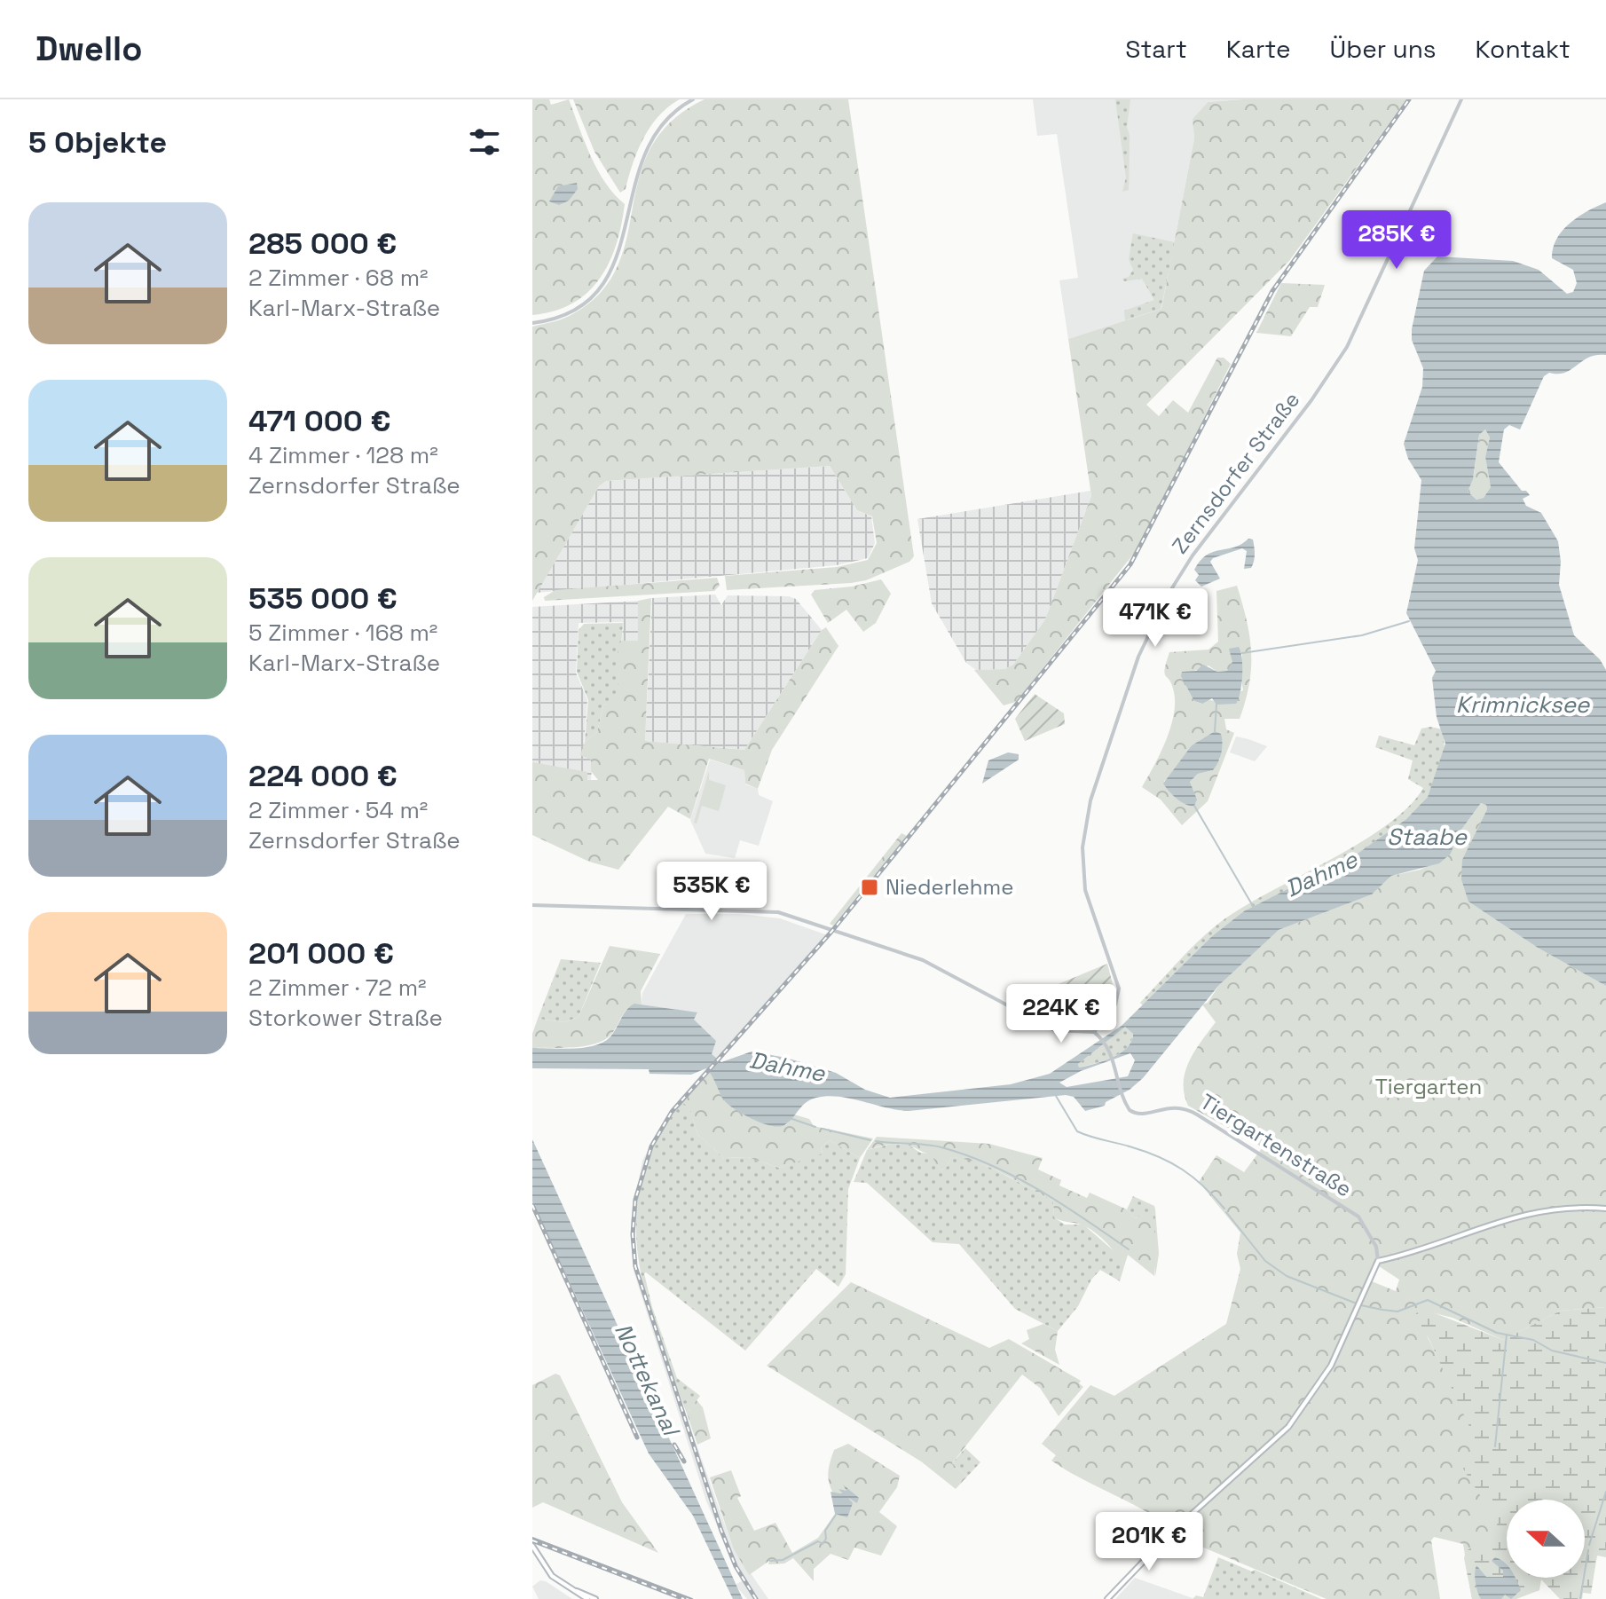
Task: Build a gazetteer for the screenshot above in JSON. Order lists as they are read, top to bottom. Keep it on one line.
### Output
{"streets":{"street":["Zernsdorfer Straße","Tiergartenstraße"]},"crossings":[["Zernsdorfer Straße","Tiergartenstraße"]],"water":["Krimnicksee","Staabe","Dahme","Nottekanal"],"parks":["Tiergarten"],"places":{"transit":["Niederlehme"]},"north":"left","page":{"header":"Dwello","nav":["Start","Karte","Über uns","Kontakt"],"heading":"5 Objekte","list":[{"name":"285 000 €","note":"2 Zimmer · 68 m² · Karl-Marx-Straße"},{"name":"471 000 €","note":"4 Zimmer · 128 m² · Zernsdorfer Straße"},{"name":"535 000 €","note":"5 Zimmer · 168 m² · Karl-Marx-Straße"},{"name":"224 000 €","note":"2 Zimmer · 54 m² · Zernsdorfer Straße"},{"name":"201 000 €","note":"2 Zimmer · 72 m² · Storkower Straße"}],"price":["285K €","471K €","535K €","224K €","201K €"]}}
